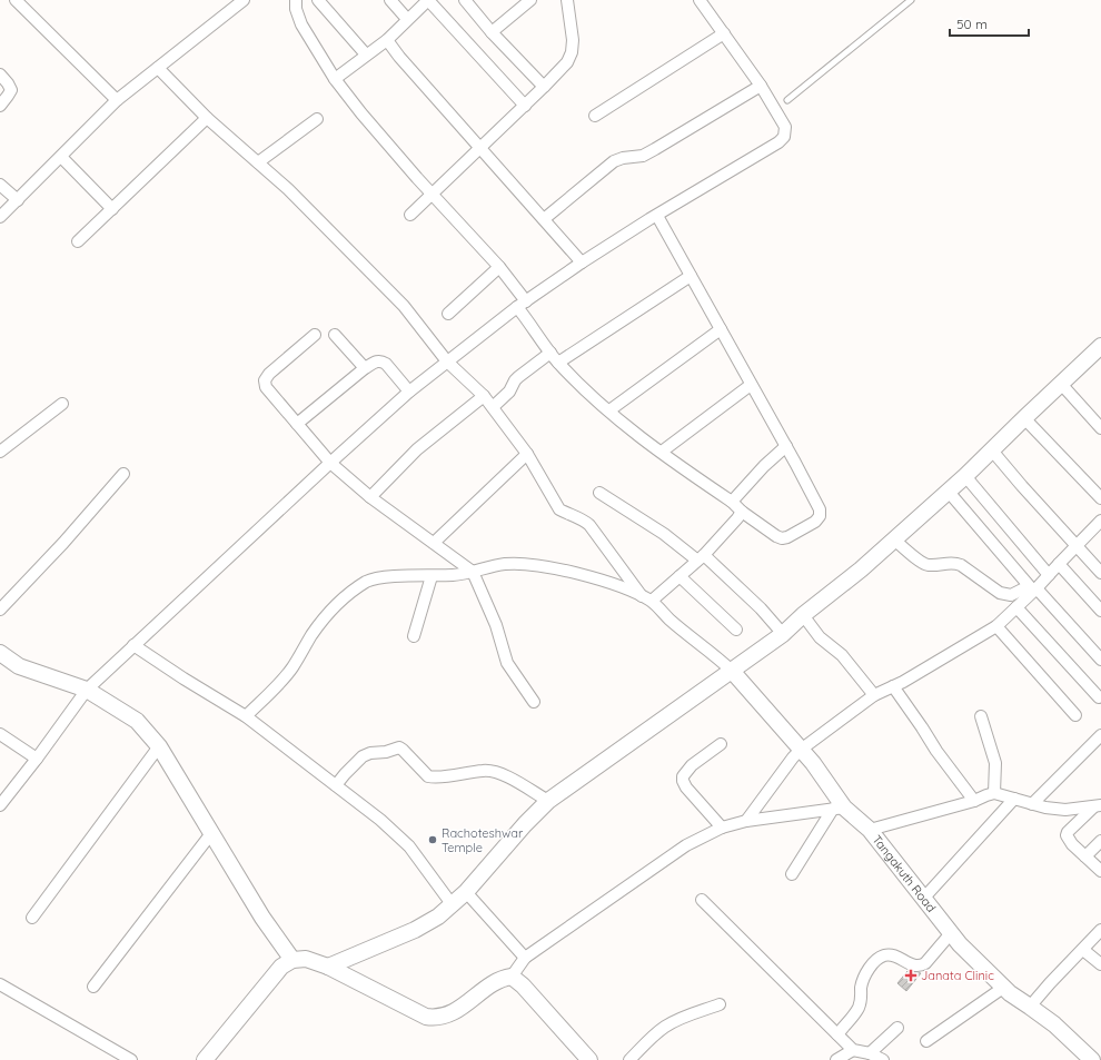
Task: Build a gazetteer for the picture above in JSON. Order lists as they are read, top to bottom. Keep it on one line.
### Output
{"streets":{"street":["Tangakuth Road"]},"places":{"other":["Rachoteshwar Temple"],"health":["Janata Clinic"]},"scale_bar":"50 m"}
